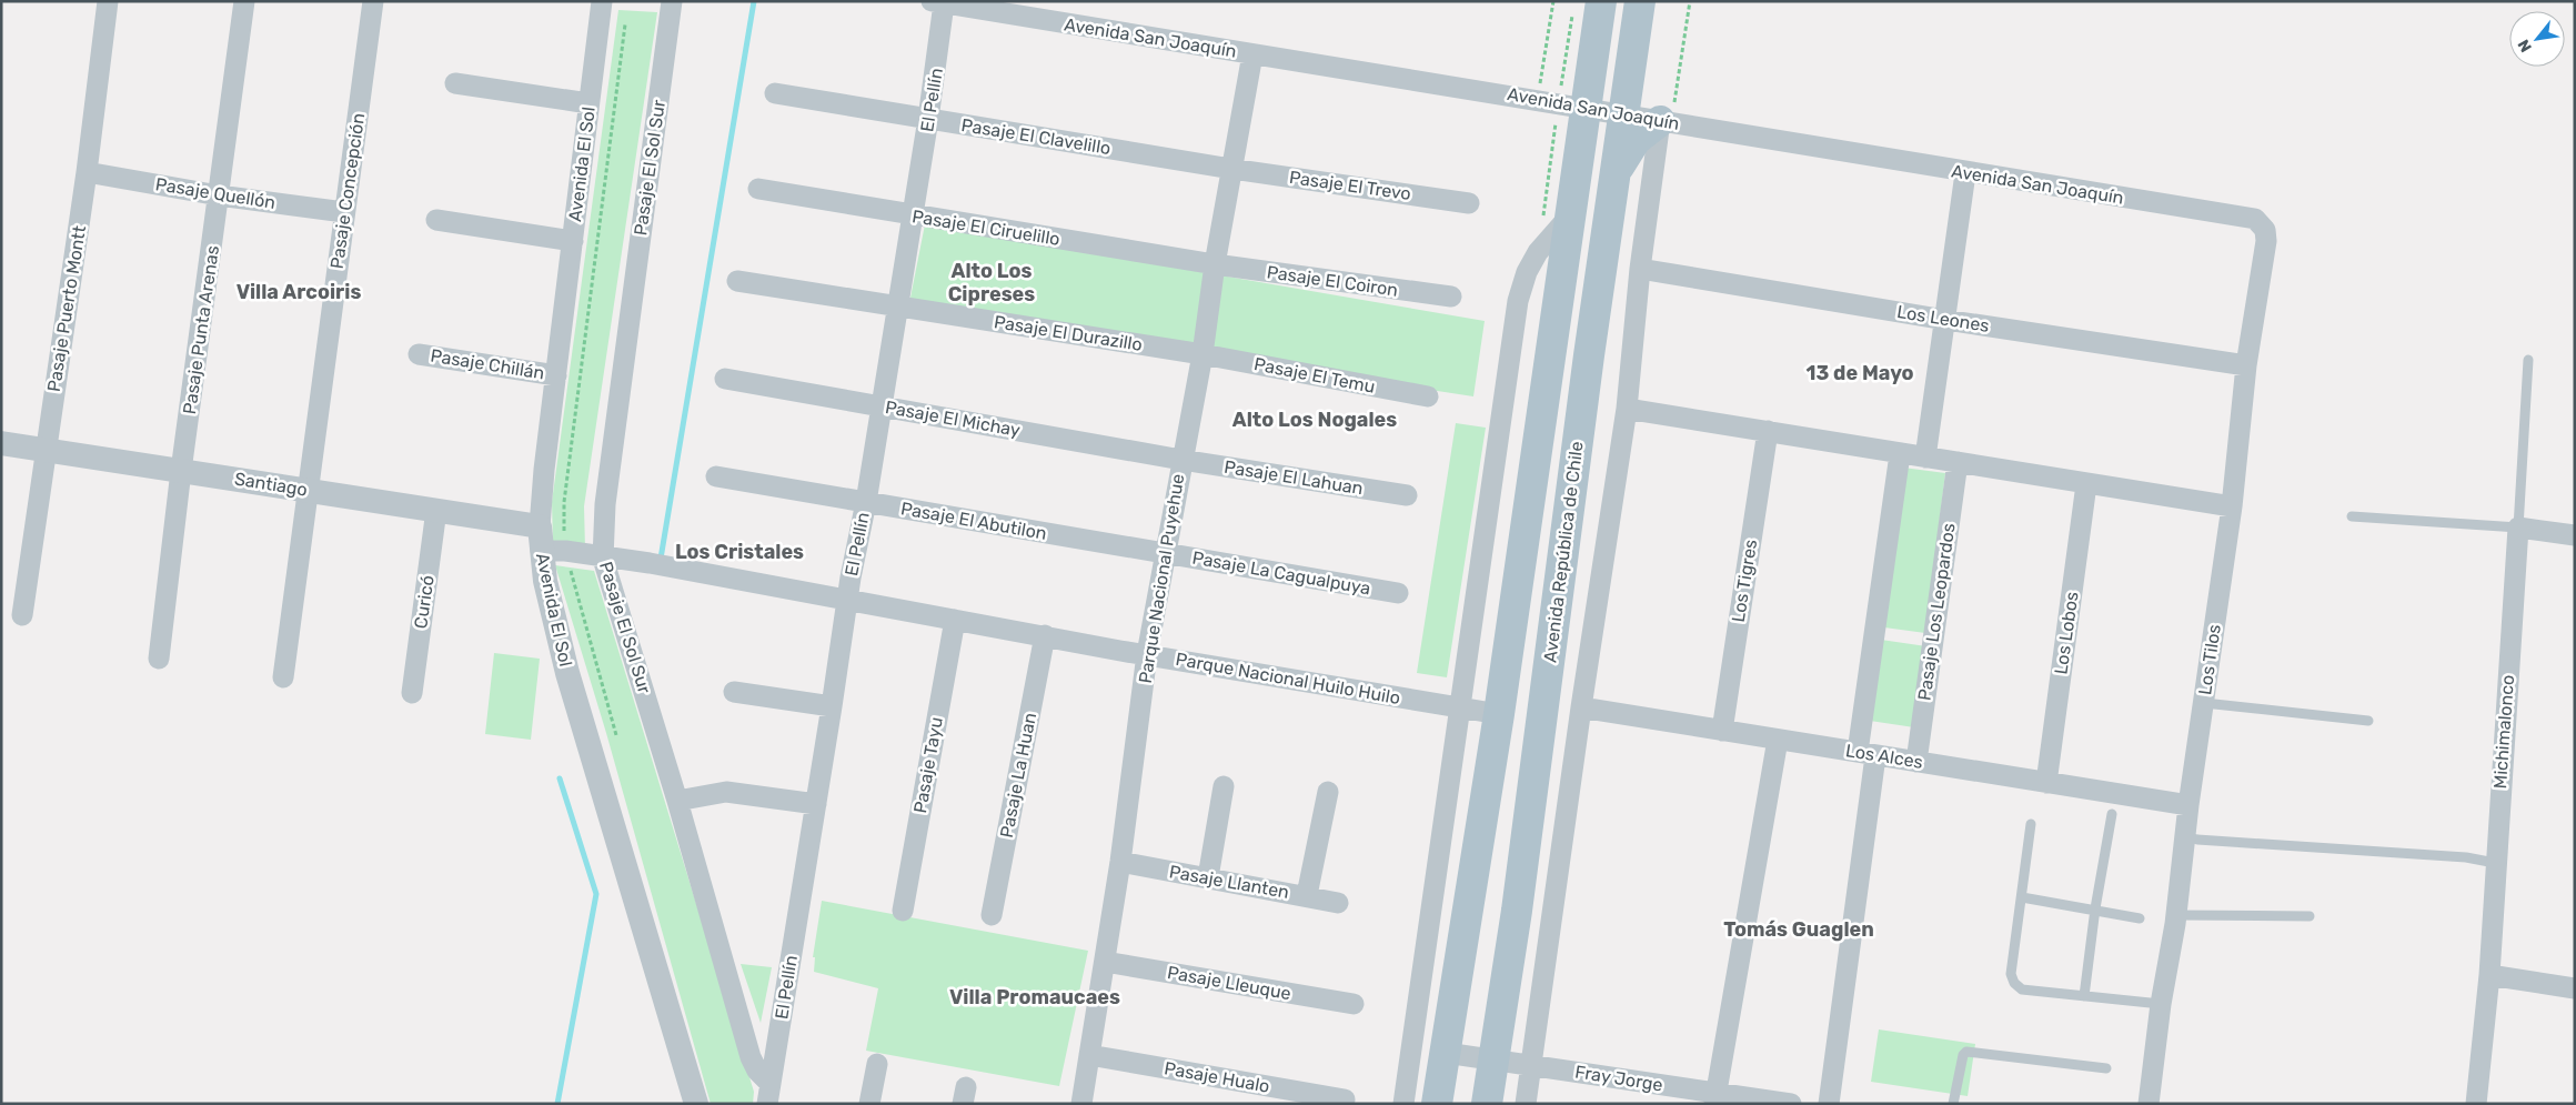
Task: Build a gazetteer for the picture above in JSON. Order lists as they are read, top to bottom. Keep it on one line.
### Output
{"streets":{"main road":["Avenida República de Chile"],"street":["Avenida San Joaquín","El Pellín","Pasaje El Clavelillo","Avenida El Sol","Pasaje El Sol Sur","Pasaje El Trevo","Pasaje Concepción","Pasaje Quellón","Pasaje El Ciruelillo","Pasaje El Coiron","Pasaje Puerto Montt","Los Leones","Pasaje Punta Arenas","Pasaje El Durazillo","Pasaje Chillán","Pasaje El Temu","Pasaje El Michay","Pasaje El Lahuan","Santiago","Pasaje El Abutilon","Pasaje La Cagualpuya","Parque Nacional Puyehue","Los Tigres","Curicó","Pasaje Los Leopardos","Los Lobos","Los Tilos","Parque Nacional Huilo Huilo","Michimalonco","Los Alces","Pasaje Tayu","Pasaje La Huan","Pasaje Llanten","Pasaje Lleuque","Pasaje Hualo","Fray Jorge"]},"crossings":[["Avenida San Joaquín","El Pellín"],["Avenida San Joaquín","Avenida República de Chile"],["Avenida San Joaquín","Parque Nacional Puyehue"],["Avenida San Joaquín","Los Tilos"],["El Pellín","Pasaje El Clavelillo"],["El Pellín","Pasaje El Sol Sur"],["El Pellín","Pasaje El Ciruelillo"],["El Pellín","Pasaje El Durazillo"],["El Pellín","Pasaje El Michay"],["El Pellín","Pasaje El Abutilon"],["El Pellín","Parque Nacional Huilo Huilo"],["Pasaje El Clavelillo","Pasaje El Trevo"],["Pasaje El Clavelillo","Parque Nacional Puyehue"],["Avenida El Sol","Pasaje Chillán"],["Avenida El Sol","Santiago"],["Avenida El Sol","Parque Nacional Huilo Huilo"],["Pasaje El Sol Sur","Parque Nacional Huilo Huilo"],["Pasaje El Trevo","Parque Nacional Puyehue"],["Pasaje Concepción","Pasaje Quellón"],["Pasaje Concepción","Santiago"],["Pasaje Quellón","Pasaje Puerto Montt"],["Pasaje Quellón","Pasaje Punta Arenas"],["Pasaje El Ciruelillo","Pasaje El Coiron"],["Pasaje El Ciruelillo","Parque Nacional Puyehue"],["Pasaje El Coiron","Parque Nacional Puyehue"],["Pasaje Puerto Montt","Santiago"],["Los Leones","Los Tilos"],["Pasaje Punta Arenas","Santiago"],["Pasaje El Durazillo","Pasaje El Temu"],["Pasaje El Durazillo","Parque Nacional Puyehue"],["Pasaje El Temu","Parque Nacional Puyehue"],["Pasaje El Michay","Pasaje El Lahuan"],["Pasaje El Michay","Parque Nacional Puyehue"],["Pasaje El Lahuan","Parque Nacional Puyehue"],["Santiago","Curicó"],["Pasaje El Abutilon","Pasaje La Cagualpuya"],["Pasaje El Abutilon","Parque Nacional Puyehue"],["Avenida República de Chile","Fray Jorge"],["Pasaje La Cagualpuya","Parque Nacional Puyehue"],["Parque Nacional Puyehue","Parque Nacional Huilo Huilo"],["Parque Nacional Puyehue","Pasaje Llanten"],["Parque Nacional Puyehue","Pasaje Lleuque"],["Parque Nacional Puyehue","Pasaje Hualo"],["Los Tigres","Los Alces"],["Pasaje Los Leopardos","Los Alces"],["Los Lobos","Los Alces"],["Los Tilos","Los Alces"],["Parque Nacional Huilo Huilo","Pasaje Tayu"],["Parque Nacional Huilo Huilo","Pasaje La Huan"]],"districts":["Alto Los Cipreses","Villa Arcoiris","13 de Mayo","Alto Los Nogales","Los Cristales","Tomás Guaglen","Villa Promaucaes"],"north":"bottom left"}
